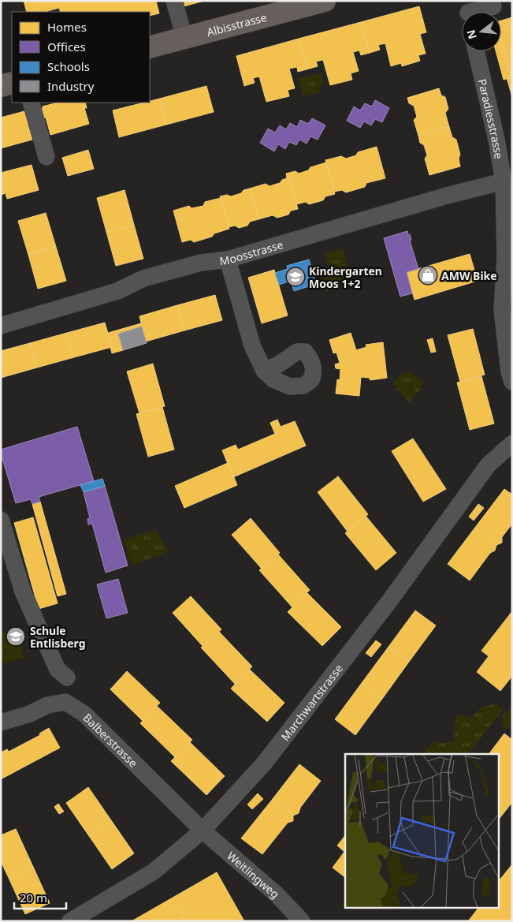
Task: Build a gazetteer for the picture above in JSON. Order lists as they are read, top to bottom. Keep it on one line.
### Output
{"streets":{"main road":["Albisstrasse"],"street":["Paradiesstrasse","Moosstrasse","Marchwartstrasse","Balberstrasse","Weitlingweg"]},"crossings":[["Paradiesstrasse","Moosstrasse"],["Marchwartstrasse","Balberstrasse"],["Marchwartstrasse","Weitlingweg"],["Balberstrasse","Weitlingweg"]],"places":{"shop":["AMW Bike"],"school or university":["Kindergarten Moos 1+2","Schule Entlisberg"]},"legend":["Homes","Offices","Schools","Industry"],"scale_bar":"20 m","north":"left"}
